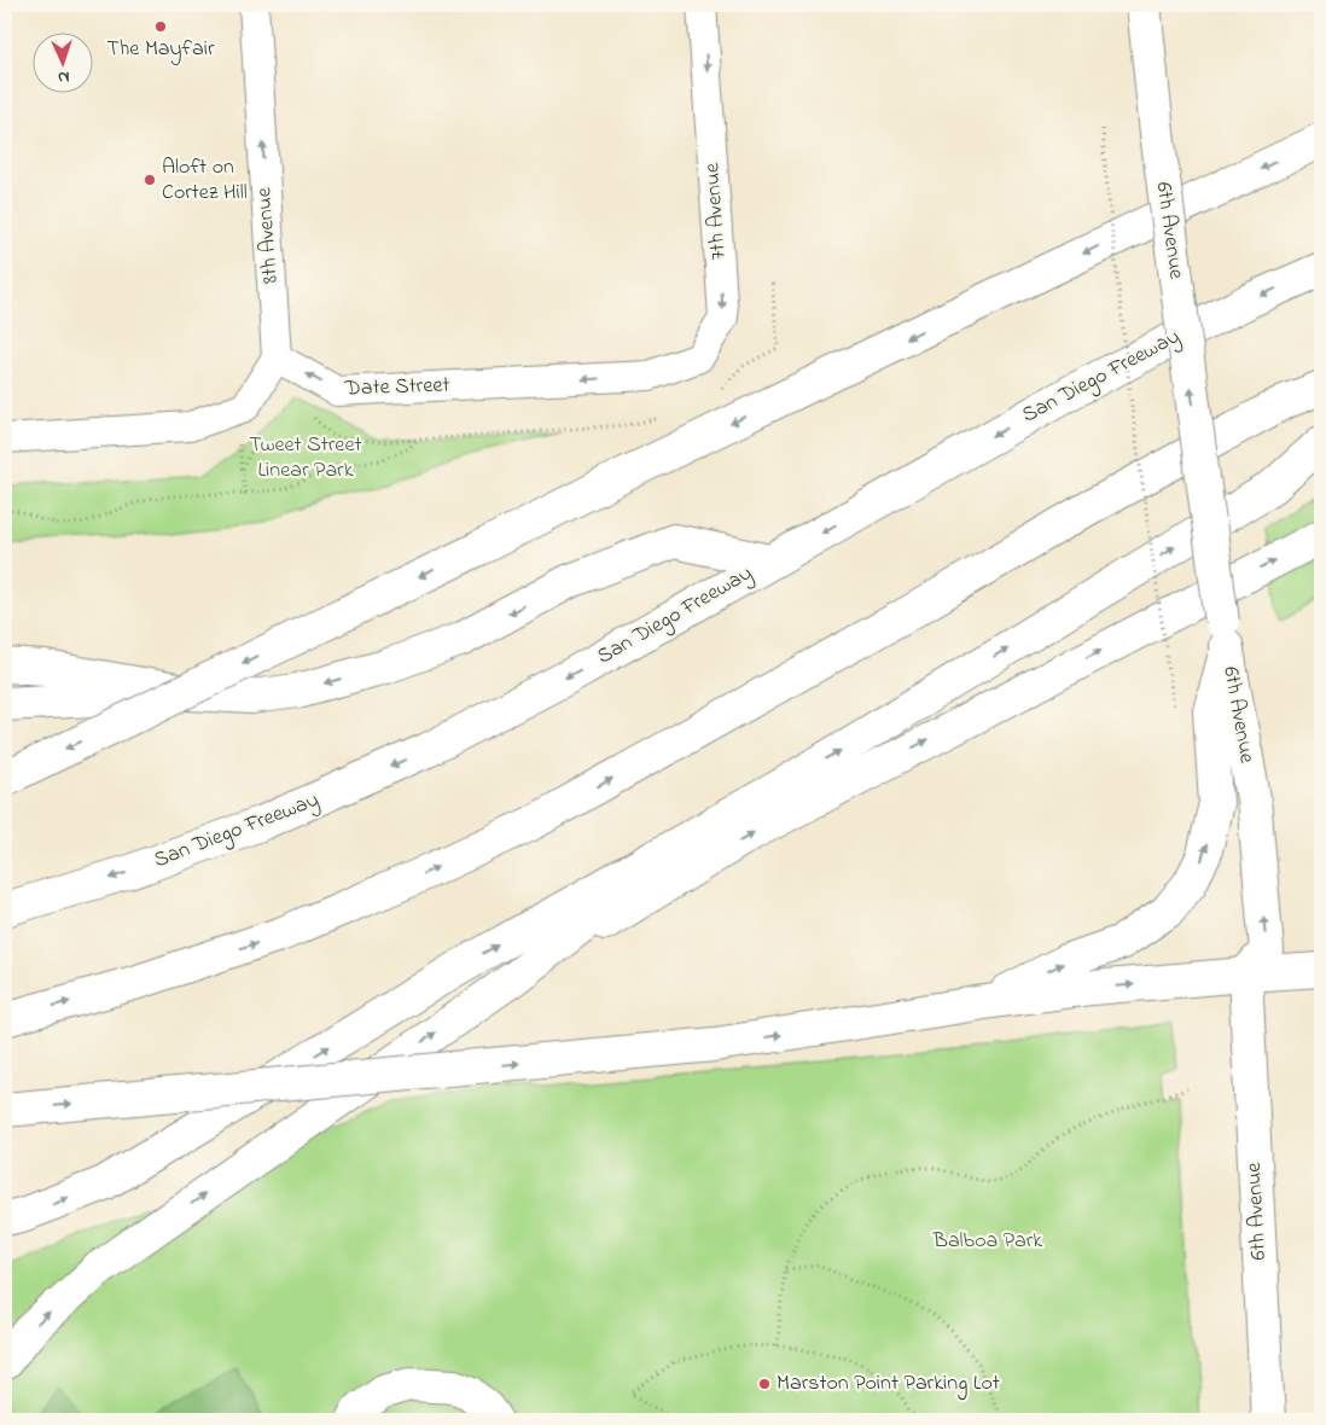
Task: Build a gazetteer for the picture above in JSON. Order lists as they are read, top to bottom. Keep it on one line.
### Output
{"streets":{"main road":["6th Avenue","San Diego Freeway"],"street":["7th Avenue","8th Avenue","Date Street"]},"crossings":[["7th Avenue","Date Street"],["8th Avenue","Date Street"]],"one_way":["7th Avenue","6th Avenue","8th Avenue","Date Street"],"parks":["Tweet Street Linear Park","Balboa Park"],"places":["The Mayfair","Aloft on Cortez Hill","Marston Point Parking Lot"],"north":"bottom"}
